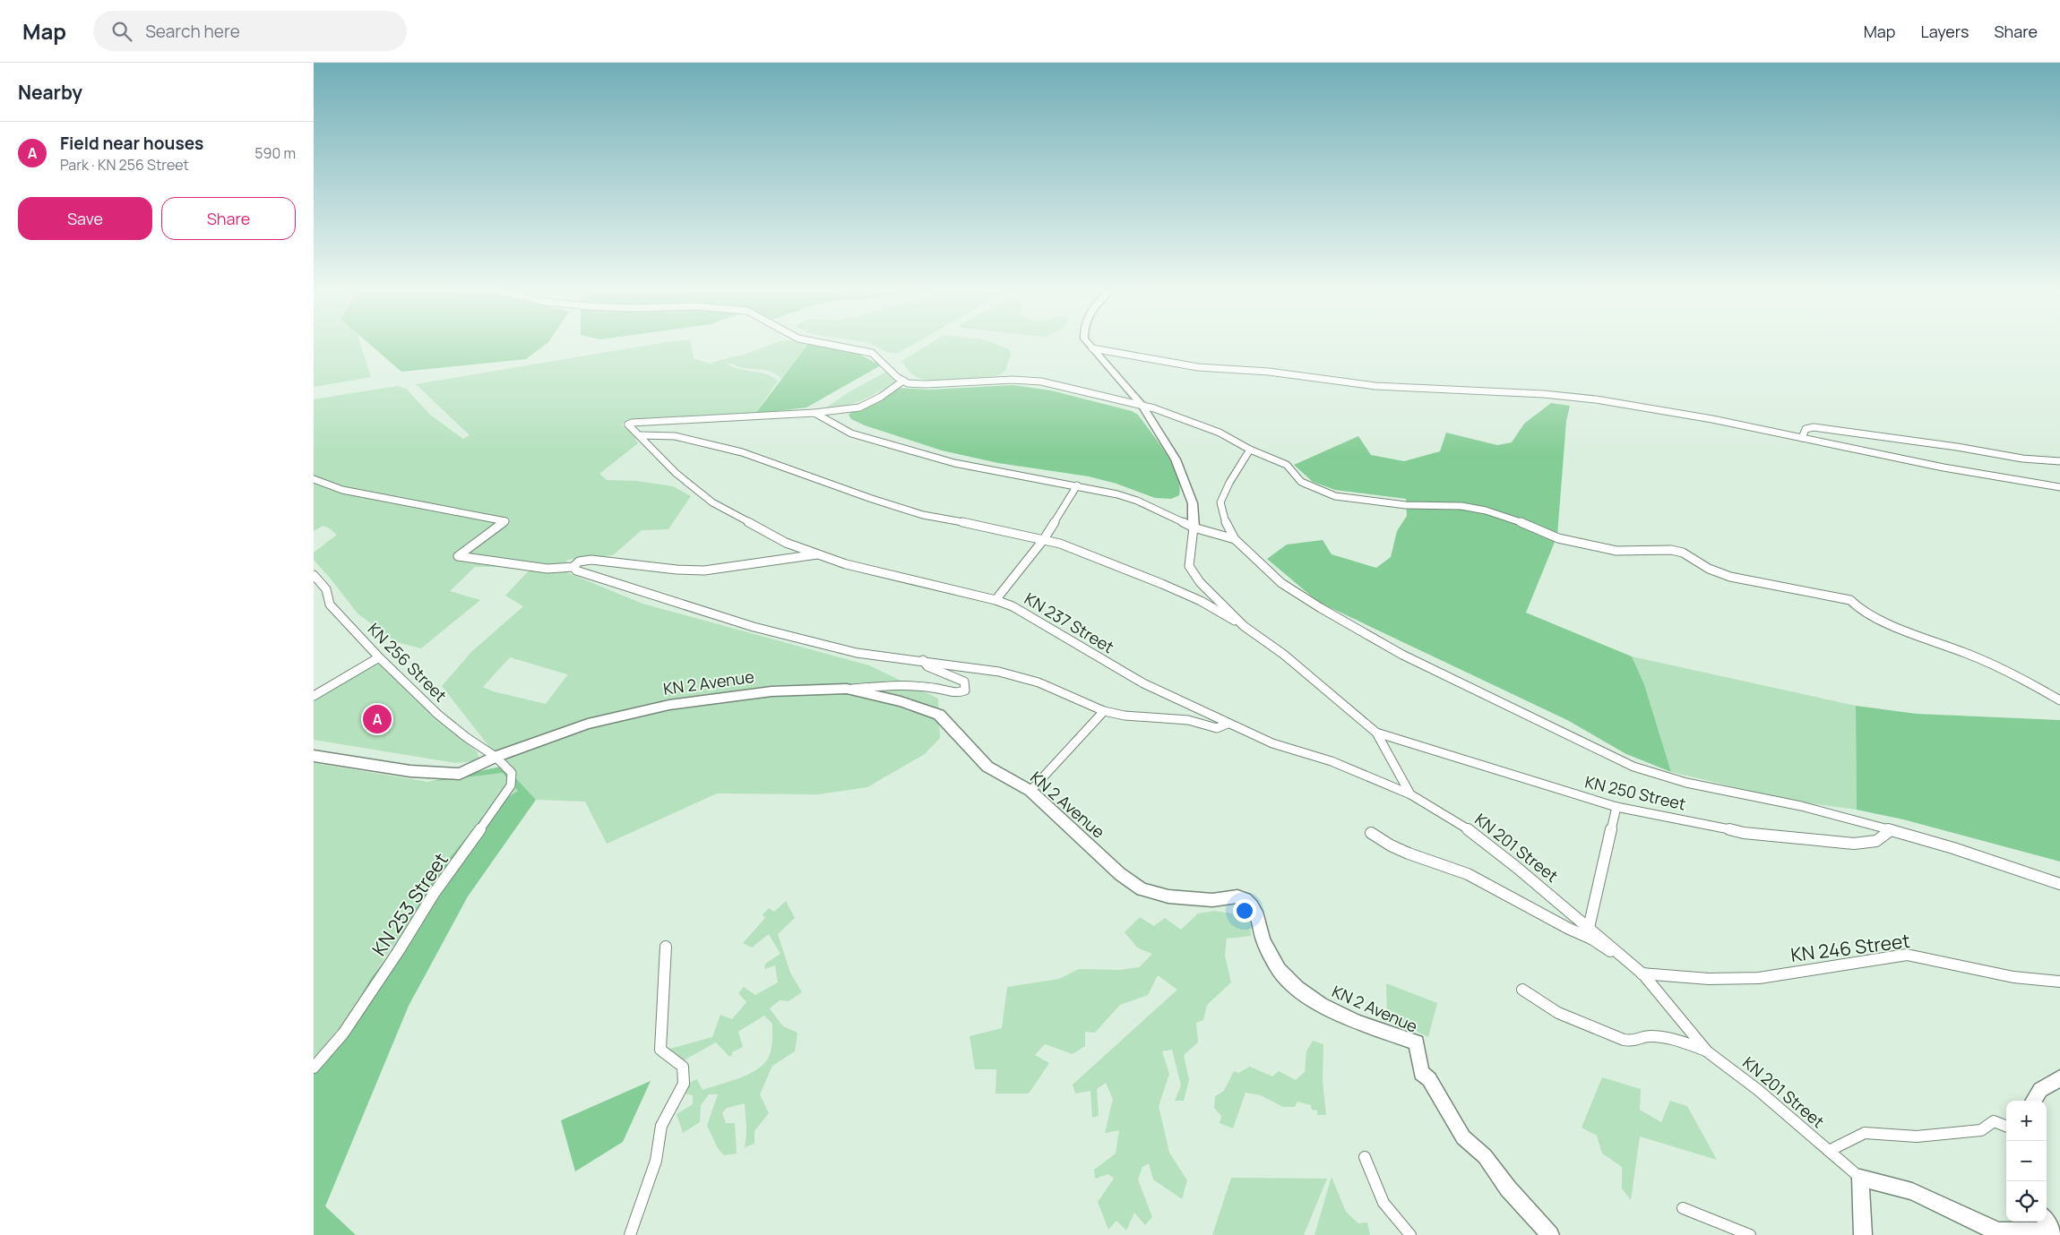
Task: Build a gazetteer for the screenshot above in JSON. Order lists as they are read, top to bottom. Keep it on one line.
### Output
{"streets":{"main road":["KN 2 Avenue"],"street":["KN 237 Street","KN 256 Street","KN 250 Street","KN 201 Street","KN 253 Street","KN 246 Street"]},"crossings":[["KN 237 Street","KN 201 Street"],["KN 256 Street","KN 2 Avenue"],["KN 256 Street","KN 253 Street"],["KN 2 Avenue","KN 253 Street"],["KN 201 Street","KN 246 Street"]],"page":{"header":"Map","search":"Search here","nav":["Map","Layers","Share"],"heading":"Nearby","list":[{"mark":"A","name":"Field near houses","note":"Park · KN 256 Street","value":"590 m"}],"buttons":["Save","Share"],"pins":"A","map_buttons":["+","−"]}}
